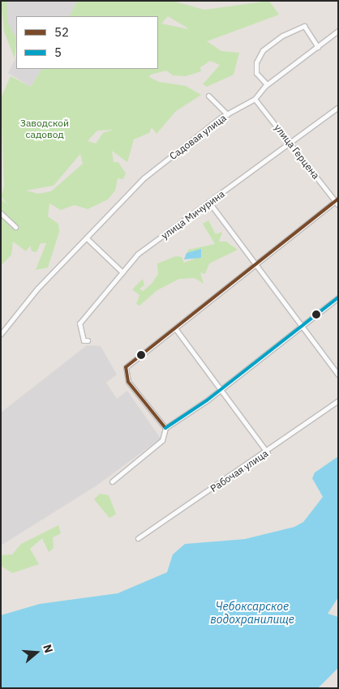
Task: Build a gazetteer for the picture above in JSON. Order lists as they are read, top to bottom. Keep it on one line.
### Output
{"streets":{"street":["Садовая улица","улица Герцена","улица Мичурина","Рабочая улица"]},"crossings":[["Садовая улица","улица Герцена"],["улица Герцена","улица Мичурина"]],"water":["Чебоксарское водохранилище"],"parks":["Заводской садовод"],"lines":["transit line 52","transit line 5"],"legend":["52","5"],"north":"right"}
